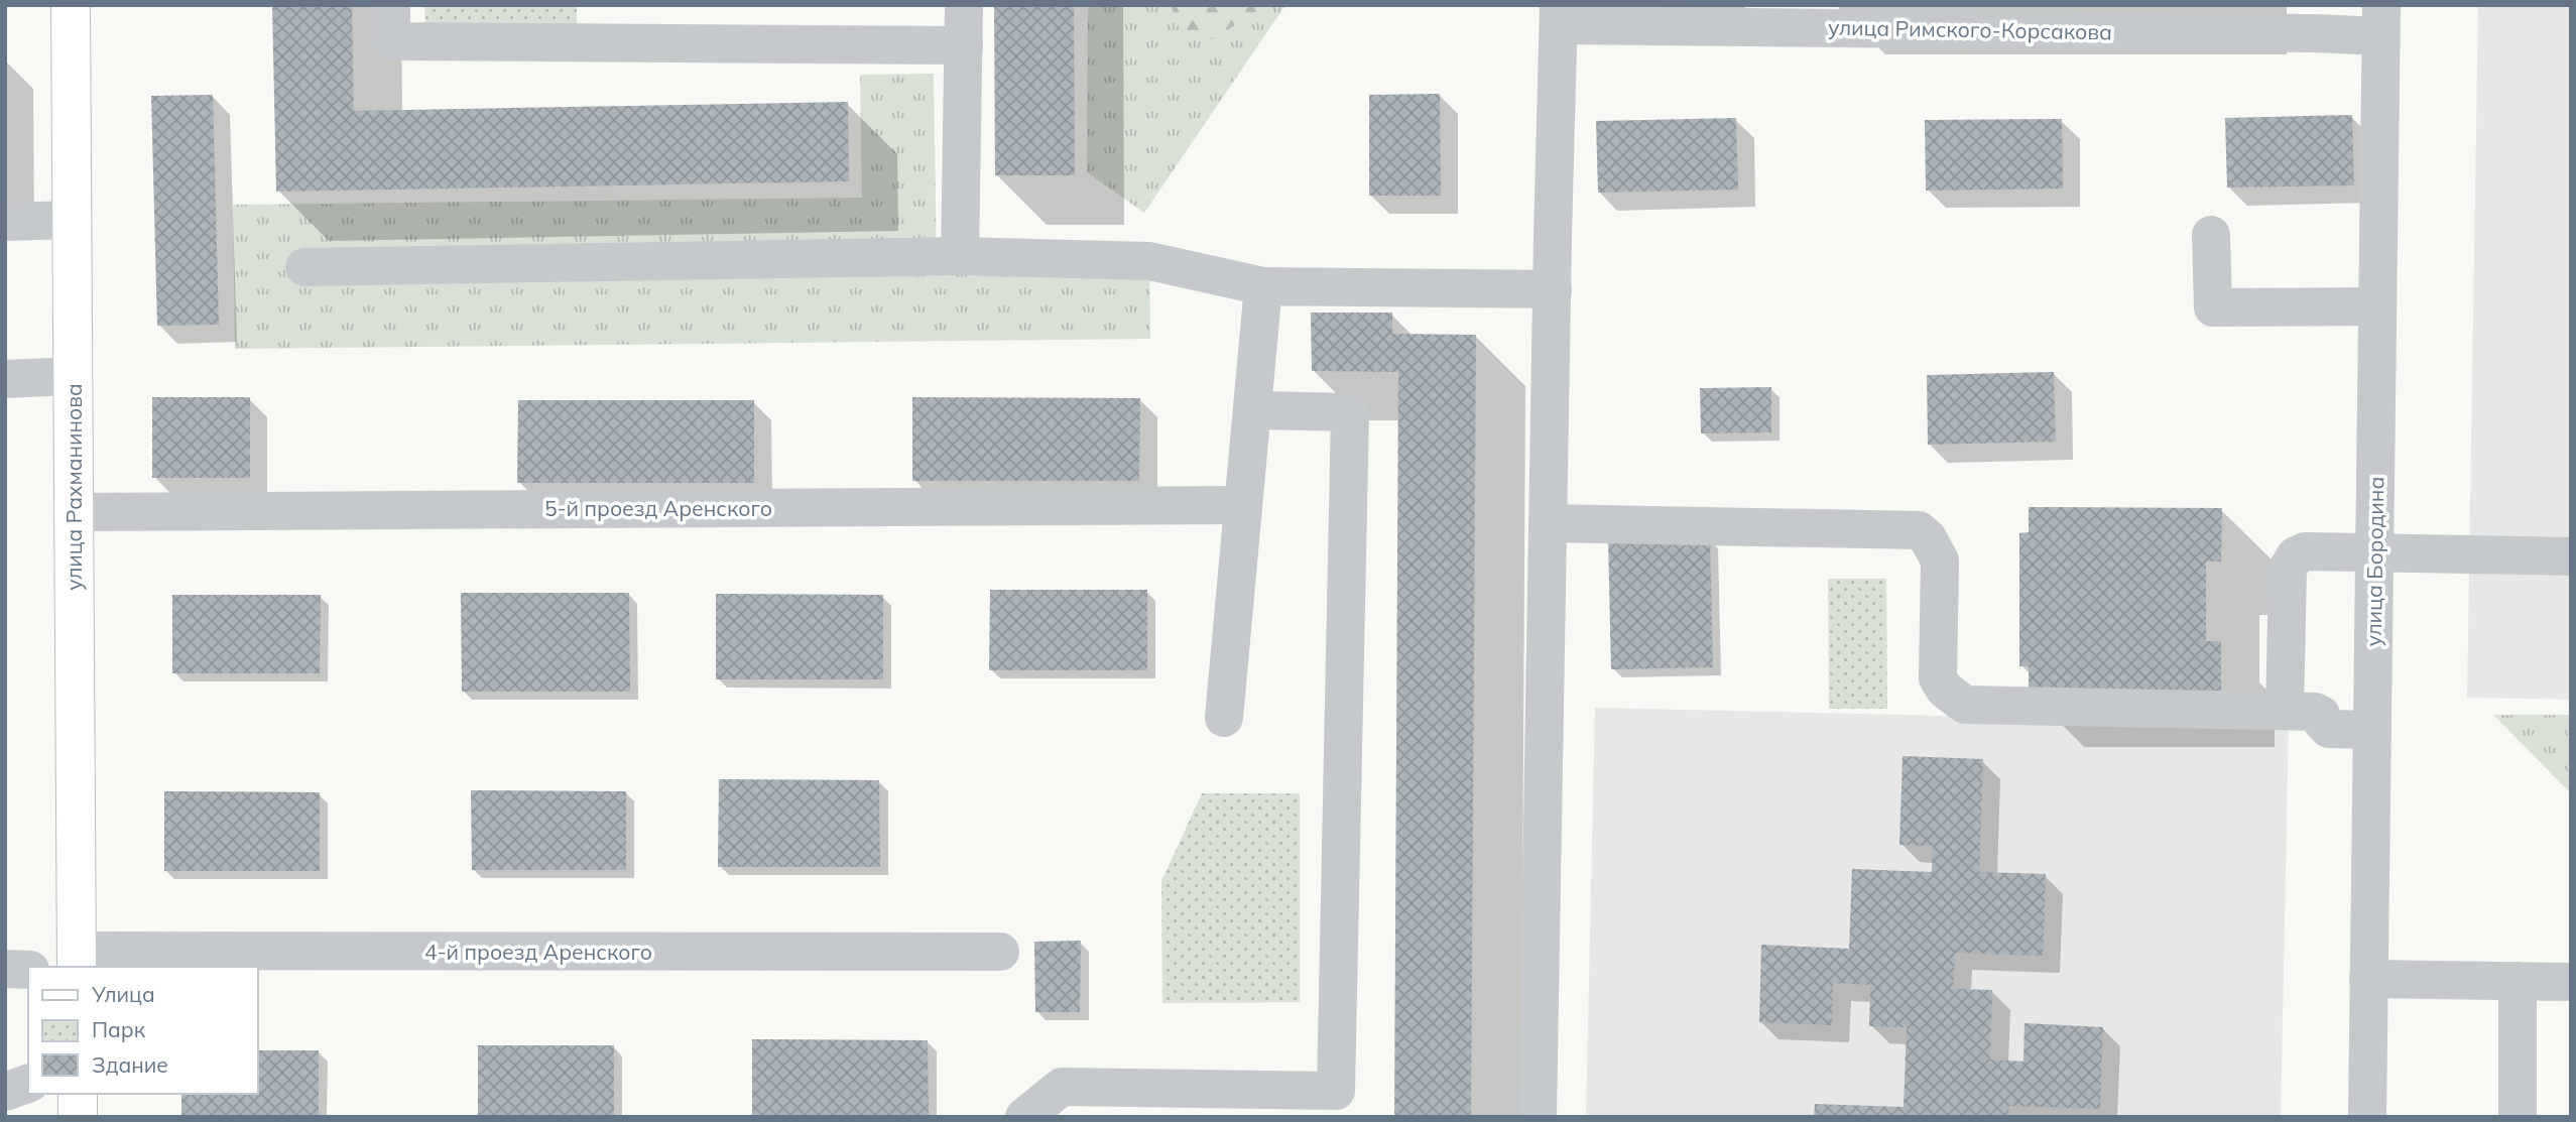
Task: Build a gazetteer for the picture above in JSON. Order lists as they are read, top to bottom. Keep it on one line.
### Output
{"streets":{"main road":["улица Рахманинова"],"street":["улица Римского-Корсакова","5-й проезд Аренского","улица Бородина","4-й проезд Аренского"]},"crossings":[["улица Римского-Корсакова","улица Бородина"],["улица Рахманинова","5-й проезд Аренского"],["улица Рахманинова","4-й проезд Аренского"]],"legend":["Улица","Парк","Здание"]}
